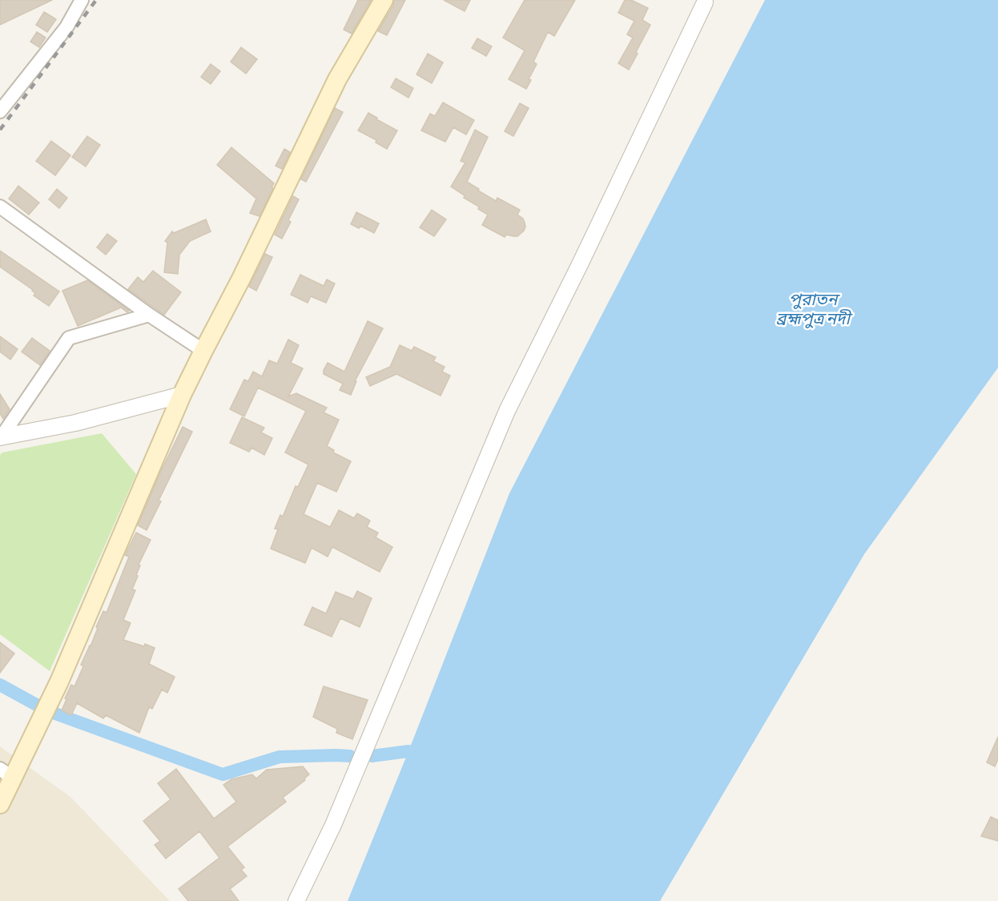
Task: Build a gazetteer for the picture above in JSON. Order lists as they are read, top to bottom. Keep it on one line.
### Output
{"water":["পুরাতন ব্রহ্মপুত্র নদী"]}
